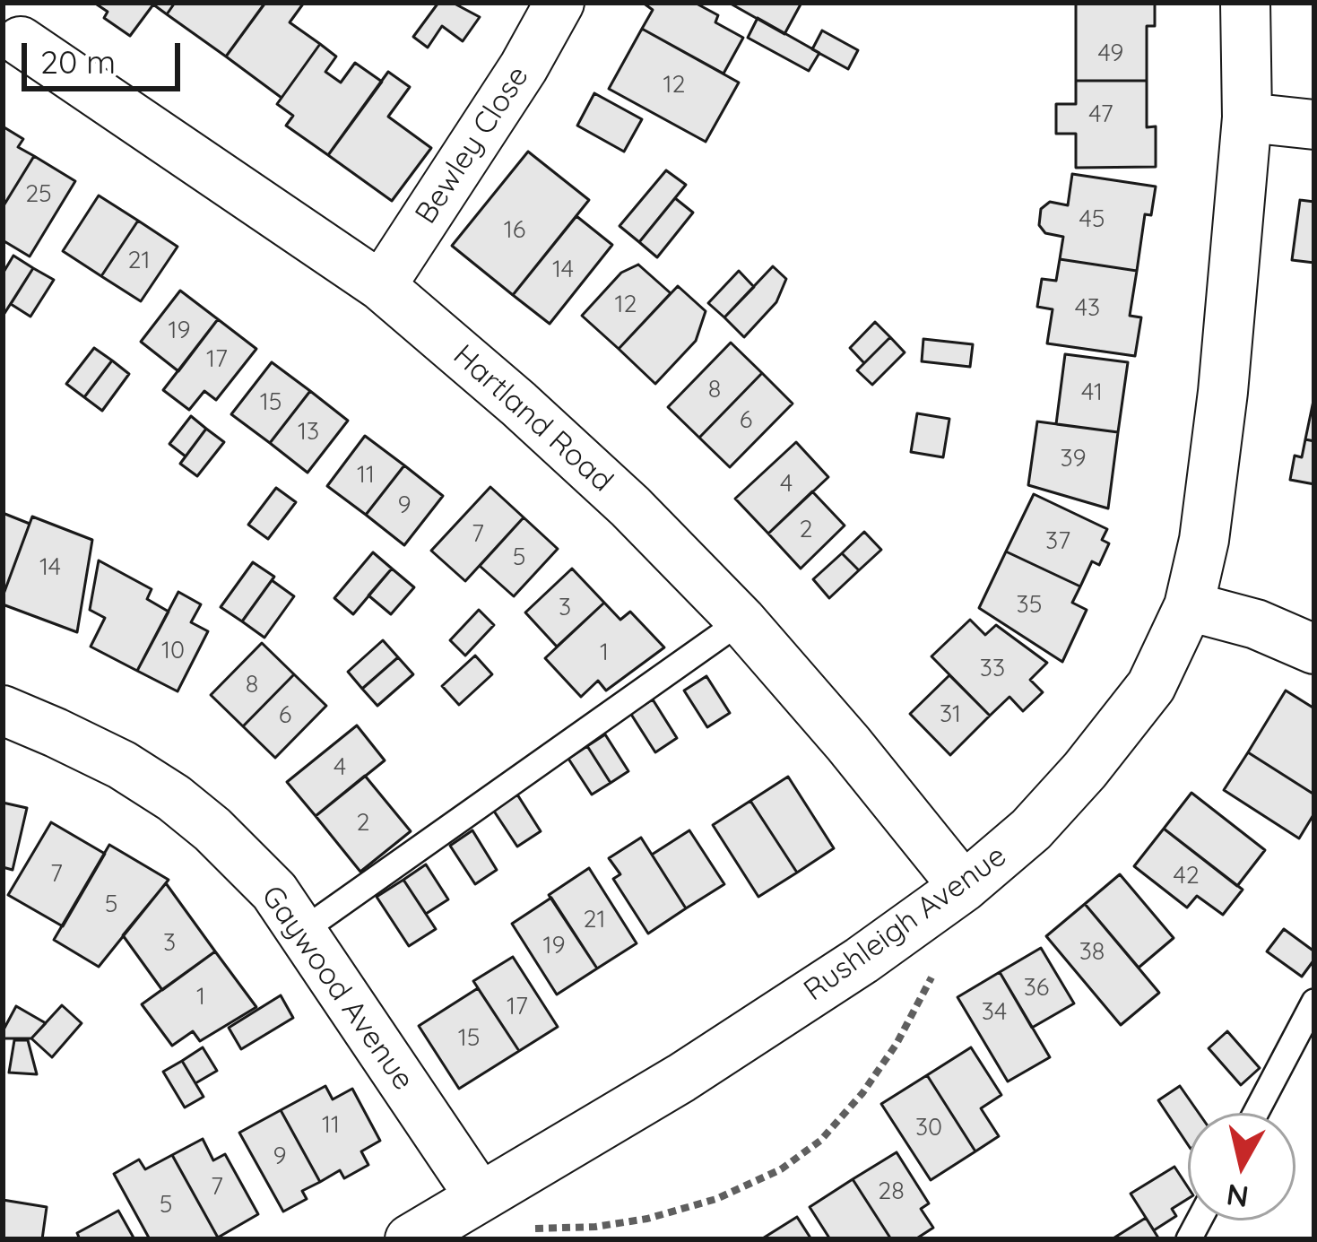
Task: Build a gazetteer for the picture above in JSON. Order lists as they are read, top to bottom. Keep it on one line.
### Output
{"streets":{"street":["Bewley Close","Hartland Road","Rushleigh Avenue","Gaywood Avenue"]},"crossings":[["Bewley Close","Hartland Road"],["Hartland Road","Rushleigh Avenue"],["Rushleigh Avenue","Gaywood Avenue"]],"house_numbers":["49","12","47","25","45","16","21","14","12","43","19","17","8","41","15","6","13","39","11","4","9","2","7","37","5","14","35","3","10","1","33","8","31","6","4","2","7","42","5","21","3","19","38","36","1","17","34","15","11","30","9","7","28","5"],"scale_bar":"20 m","north":"bottom"}
